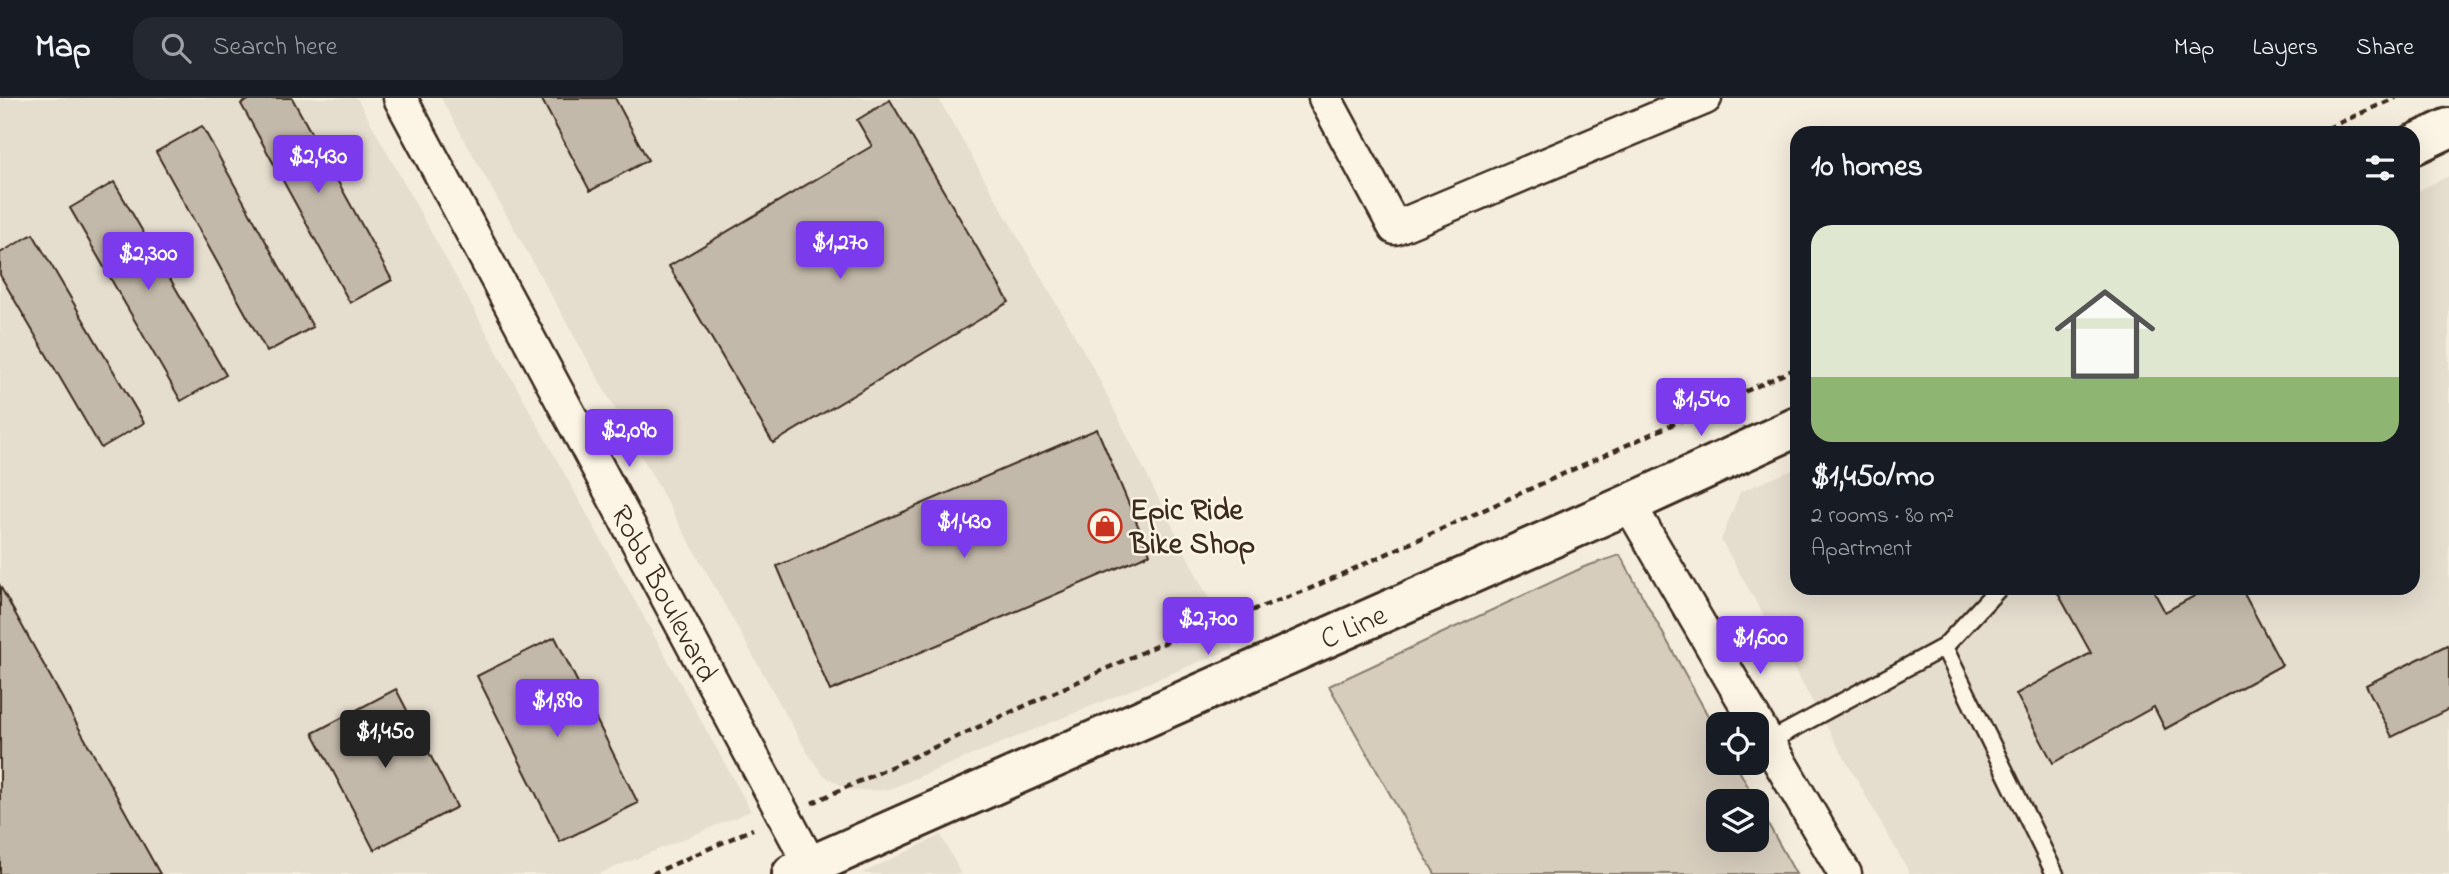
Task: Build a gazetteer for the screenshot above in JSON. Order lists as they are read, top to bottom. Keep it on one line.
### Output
{"streets":{"street":["Robb Boulevard","C Line"]},"crossings":[["Robb Boulevard","C Line"]],"places":{"shop":["Epic Ride Bike Shop"]},"page":{"header":"Map","search":"Search here","nav":["Map","Layers","Share"],"heading":"10 homes","price":["$2,430","$1,270","$2,300","$1,540","$2,090","$1,430","$2,700","$1,600","$1,890","$1,450"],"list":[{"name":"$1,450/mo","note":"2 rooms · 80 m² · Apartment"}]}}
